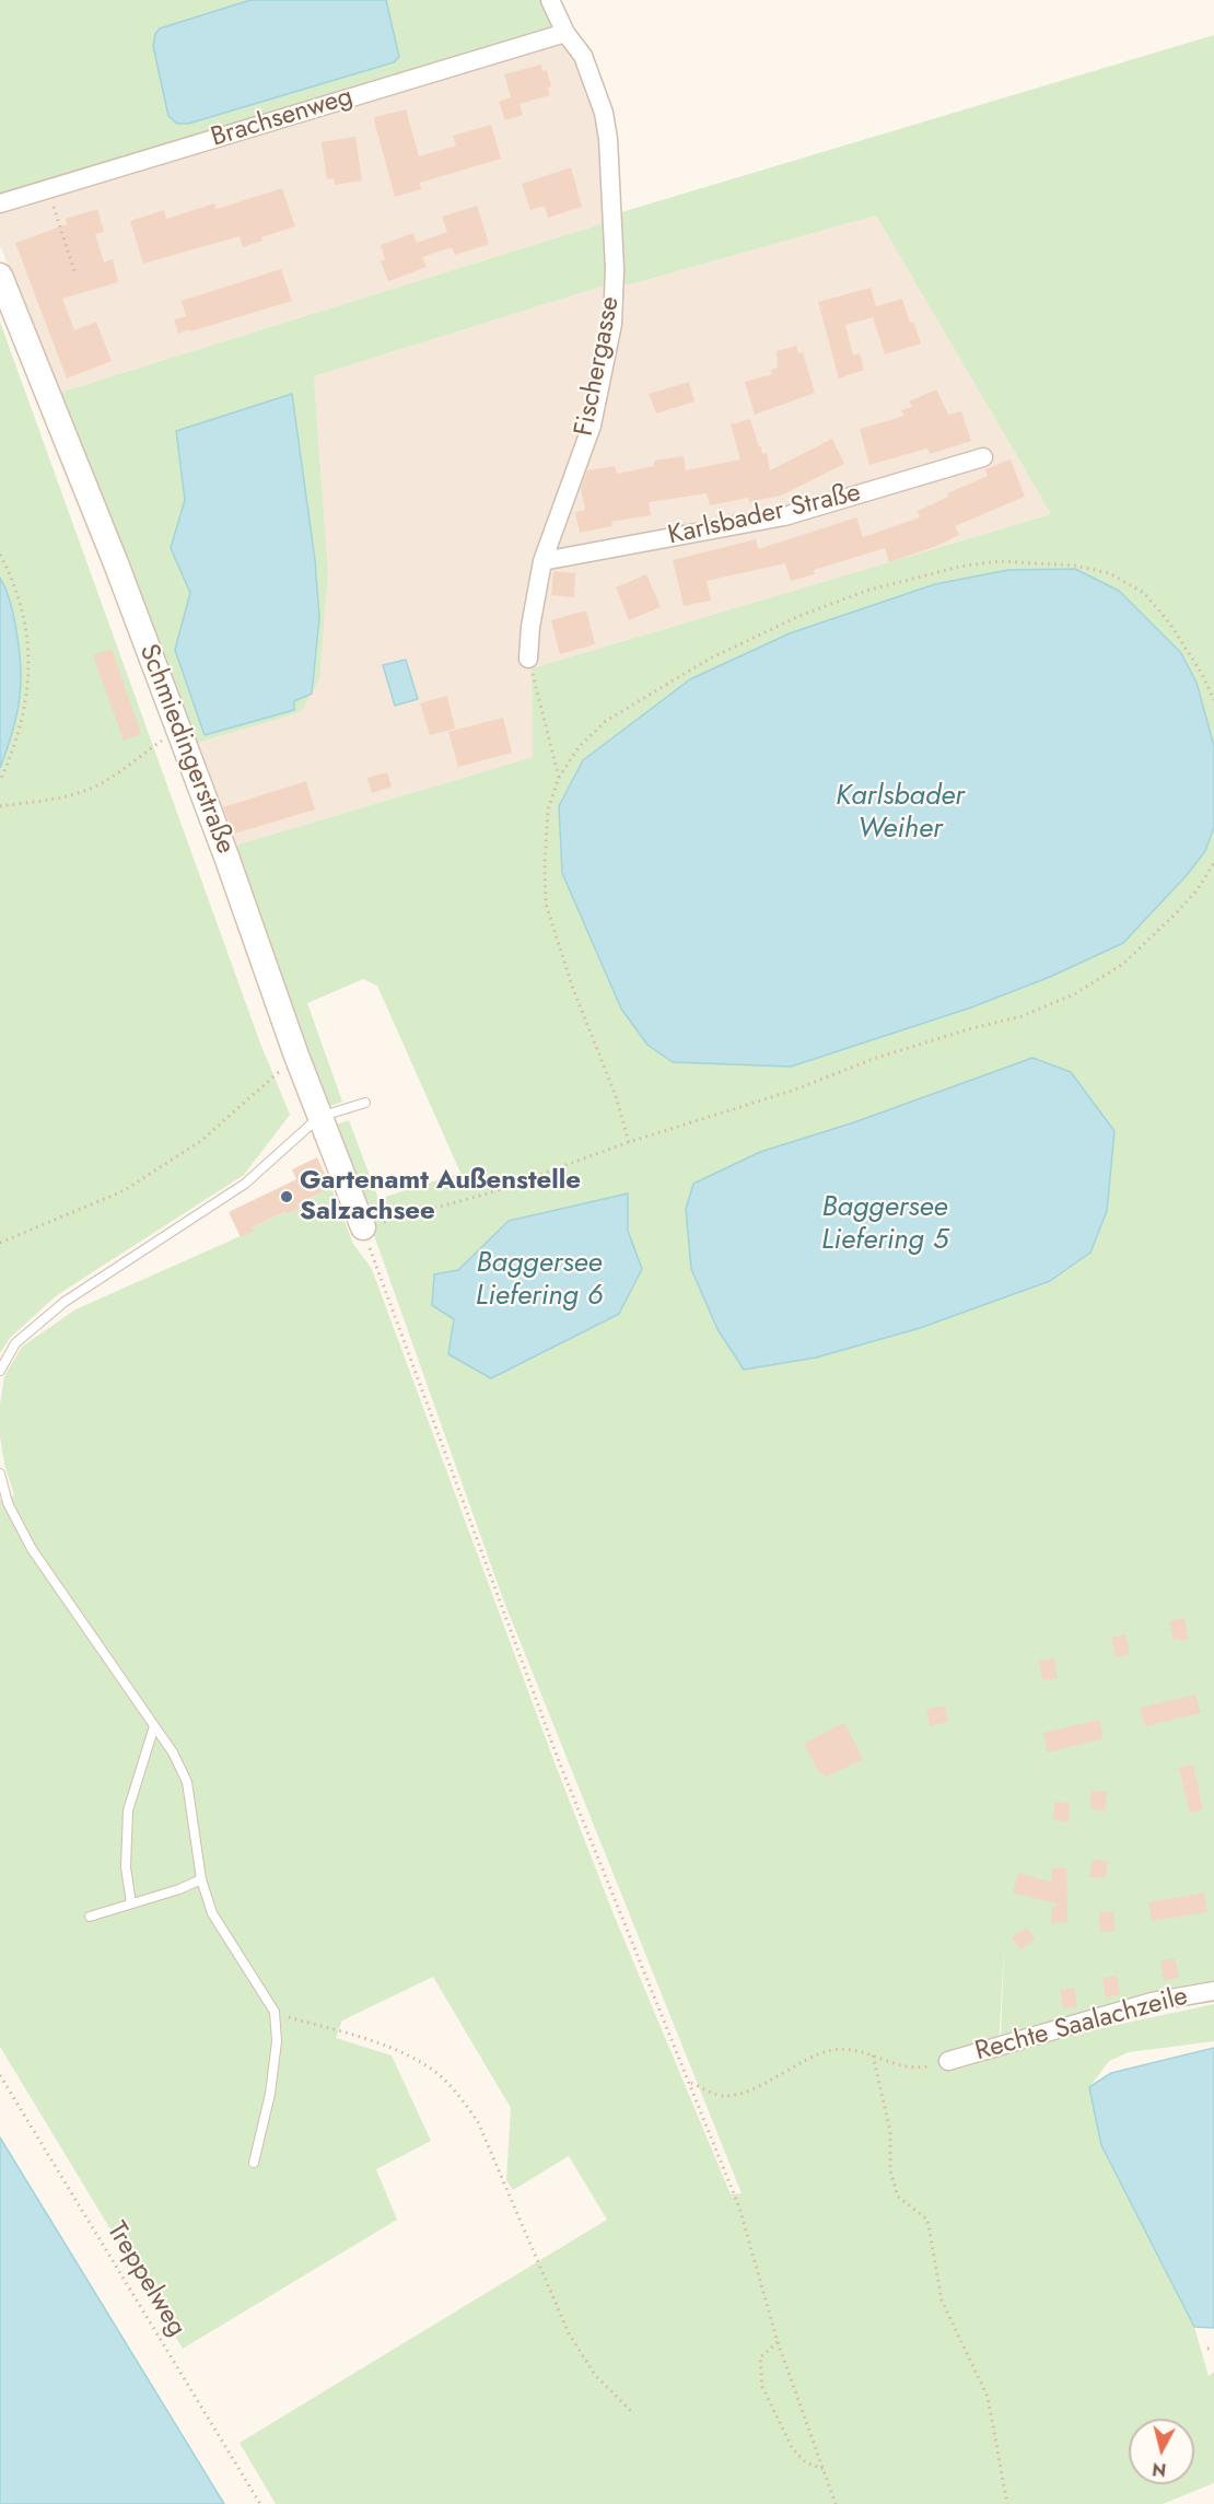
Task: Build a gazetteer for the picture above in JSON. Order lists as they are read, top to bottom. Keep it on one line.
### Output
{"streets":{"street":["Brachsenweg","Fischergasse","Karlsbader Straße","Schmiedingerstraße","Rechte Saalachzeile"],"path":["Treppelweg"]},"crossings":[["Brachsenweg","Fischergasse"],["Fischergasse","Karlsbader Straße"]],"water":["Karlsbader Weiher","Baggersee Liefering 5","Baggersee Liefering 6"],"places":["Gartenamt Außenstelle Salzachsee"],"north":"bottom"}
